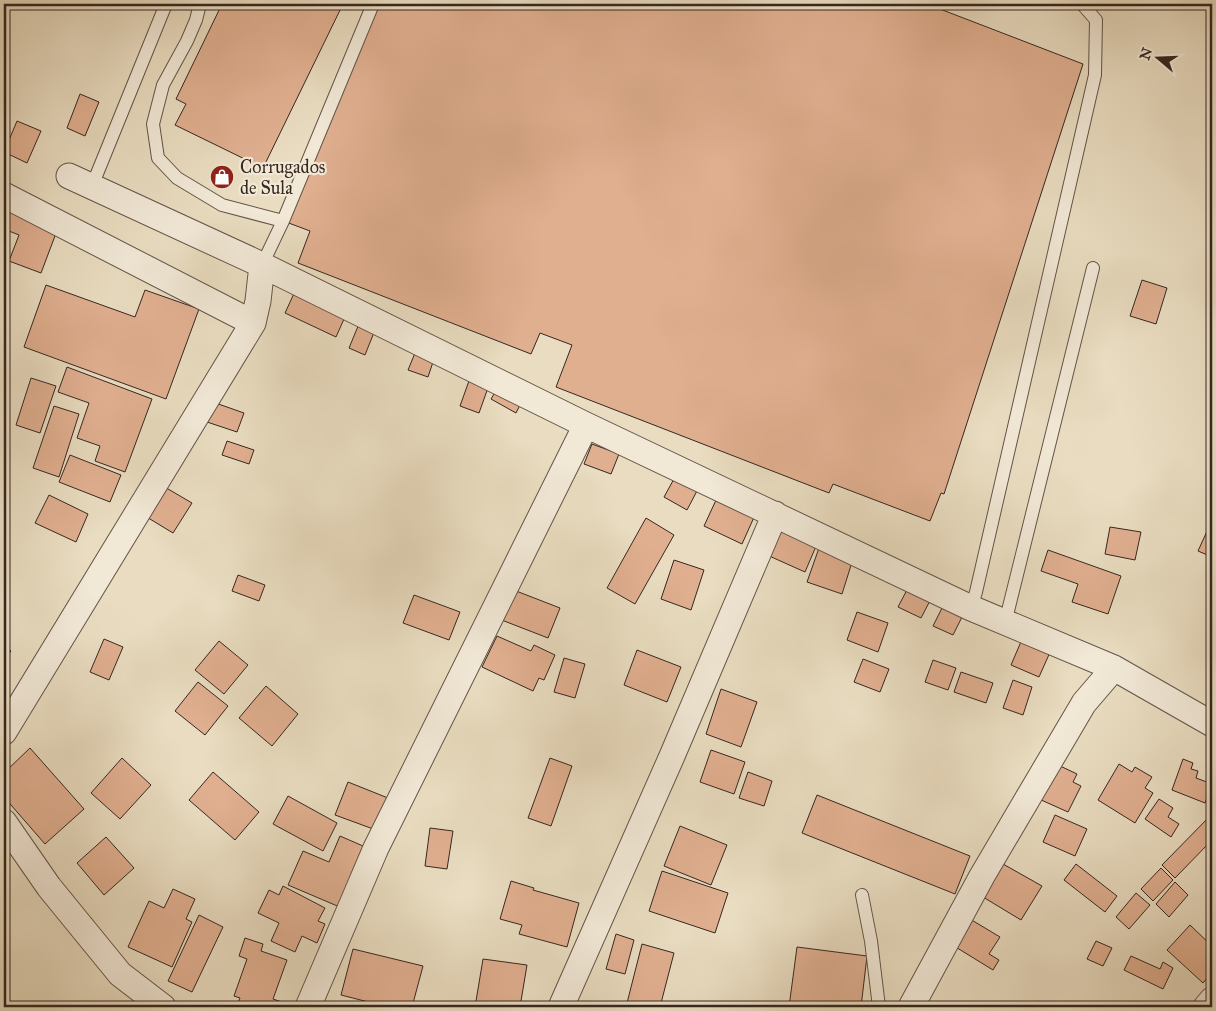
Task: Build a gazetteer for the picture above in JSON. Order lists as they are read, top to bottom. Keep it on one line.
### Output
{"places":{"shop":["Corrugados de Sula"]},"north":"left"}
